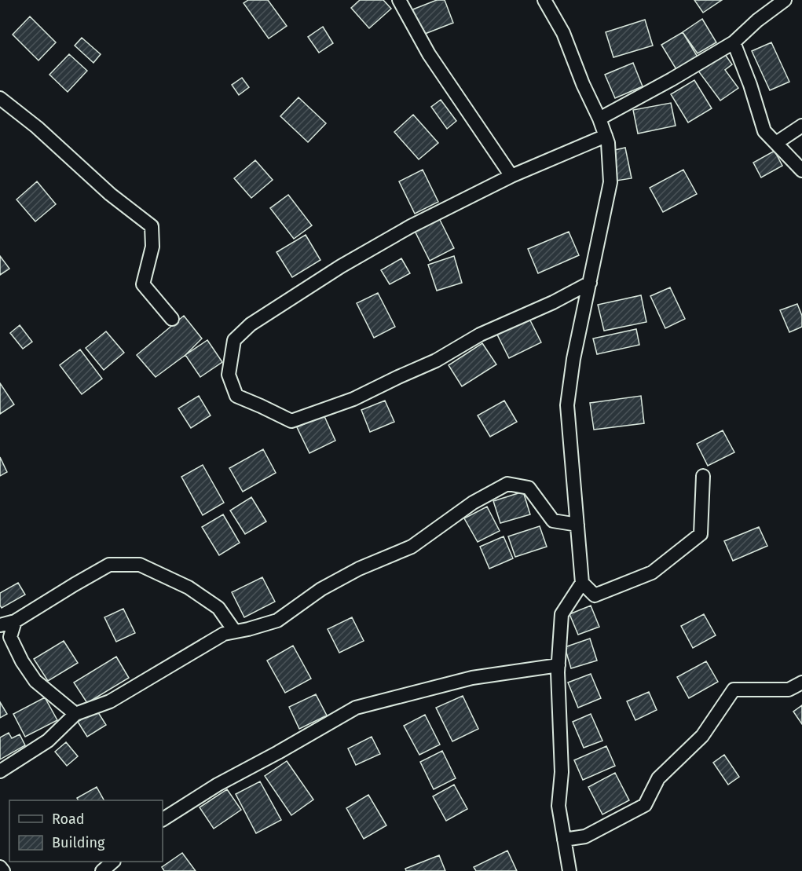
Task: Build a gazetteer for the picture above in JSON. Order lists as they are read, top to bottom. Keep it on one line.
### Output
{"legend":["Road","Building"]}
